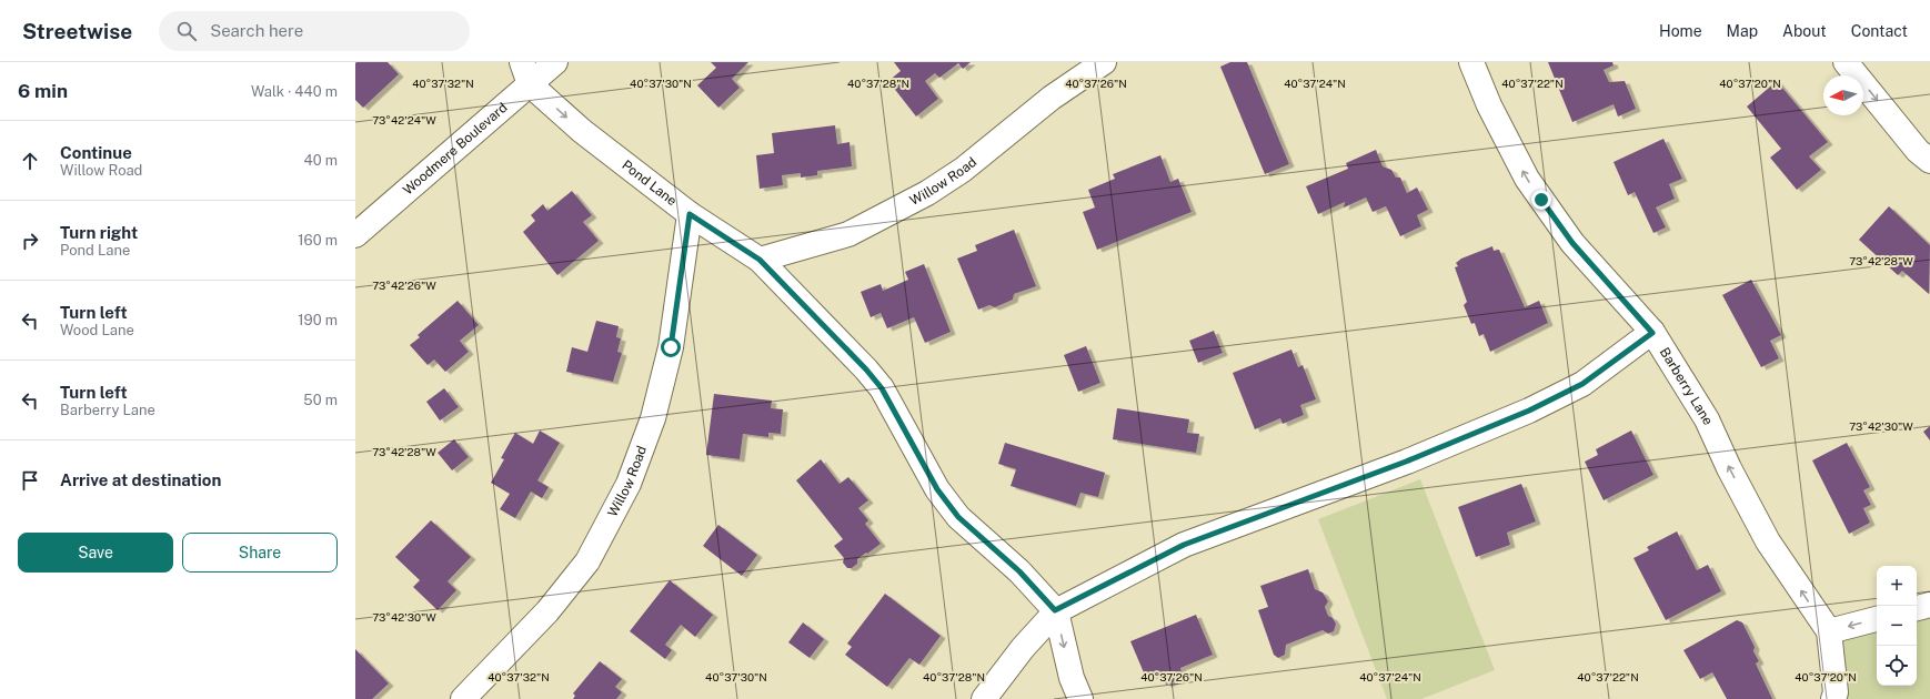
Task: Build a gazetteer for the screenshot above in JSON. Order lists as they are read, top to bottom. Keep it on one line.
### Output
{"streets":{"street":["Woodmere Boulevard","Willow Road","Pond Lane","Barberry Lane"]},"crossings":[["Woodmere Boulevard","Pond Lane"],["Willow Road","Pond Lane"]],"one_way":["Barberry Lane"],"north":"left","page":{"header":"Streetwise","search":"Search here","nav":["Home","Map","About","Contact"],"heading":["6 min","Walk · 440 m"],"list":[["Continue","Willow Road","40 m"],["Turn right","Pond Lane","160 m"],["Turn left","Wood Lane","190 m"],["Turn left","Barberry Lane","50 m"],"Arrive at destination"],"buttons":["Save","Share"],"map_buttons":["+","−"]},"coordinates":["40°37'32\"N","40°37'30\"N","40°37'28\"N","40°37'26\"N","40°37'24\"N","40°37'22\"N","40°37'20\"N","73°42'24\"W","73°42'28\"W","73°42'26\"W","73°42'30\"W"]}
